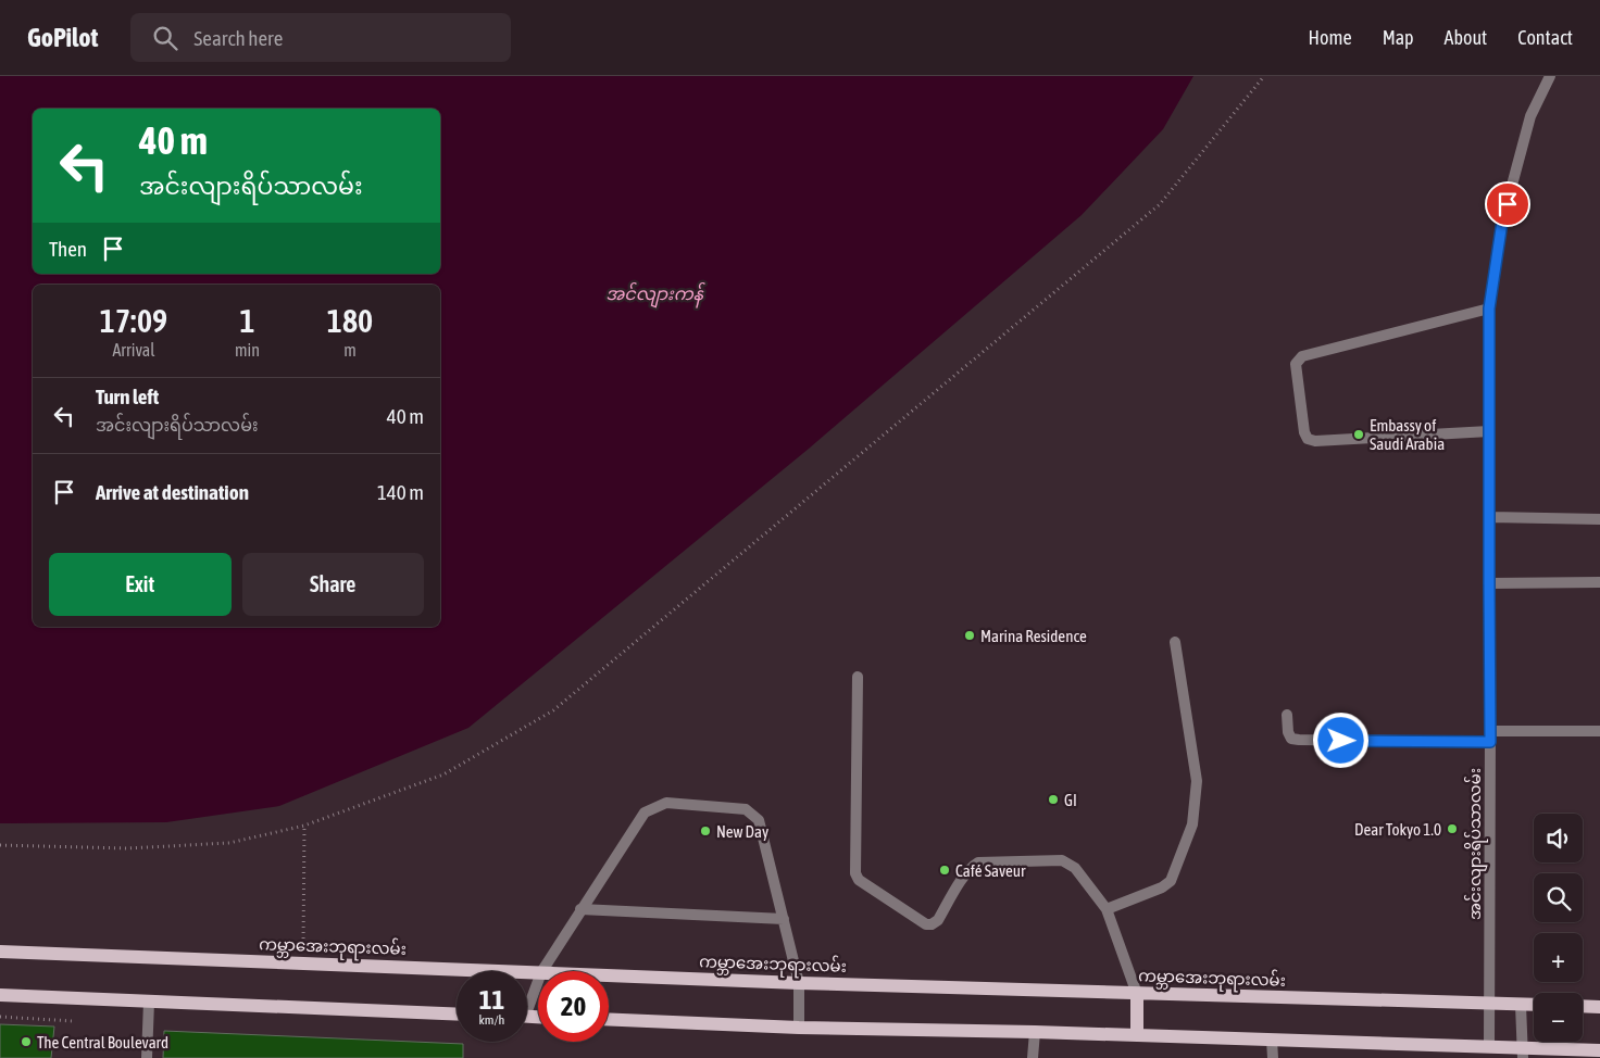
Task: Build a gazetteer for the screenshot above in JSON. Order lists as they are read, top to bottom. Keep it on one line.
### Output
{"streets":{"main road":["ကမ္ဘာအေးဘုရားလမ်း"],"street":["အင်းလျားရိပ်သာလမ်း"]},"crossings":[["အင်းလျားရိပ်သာလမ်း","ကမ္ဘာအေးဘုရားလမ်း"]],"water":["အင်လျားကန်"],"places":["Embassy of Saudi Arabia","Marina Residence","GI","Dear Tokyo 1.0","New Day","Café Saveur","The Central Boulevard"],"page":{"header":"GoPilot","search":"Search here","nav":["Home","Map","About","Contact"],"turn":["40 m","အင်းလျားရိပ်သာလမ်း"],"then":"Then","eta":["17:09","Arrival","1","min","180","m"],"list":[{"name":"Turn left","note":"အင်းလျားရိပ်သာလမ်း","value":"40 m"},{"name":"Arrive at destination","value":"140 m"}],"buttons":["Exit","Share"],"map_buttons":["+","−"],"speed":"11 km/h","limit":"20"}}
